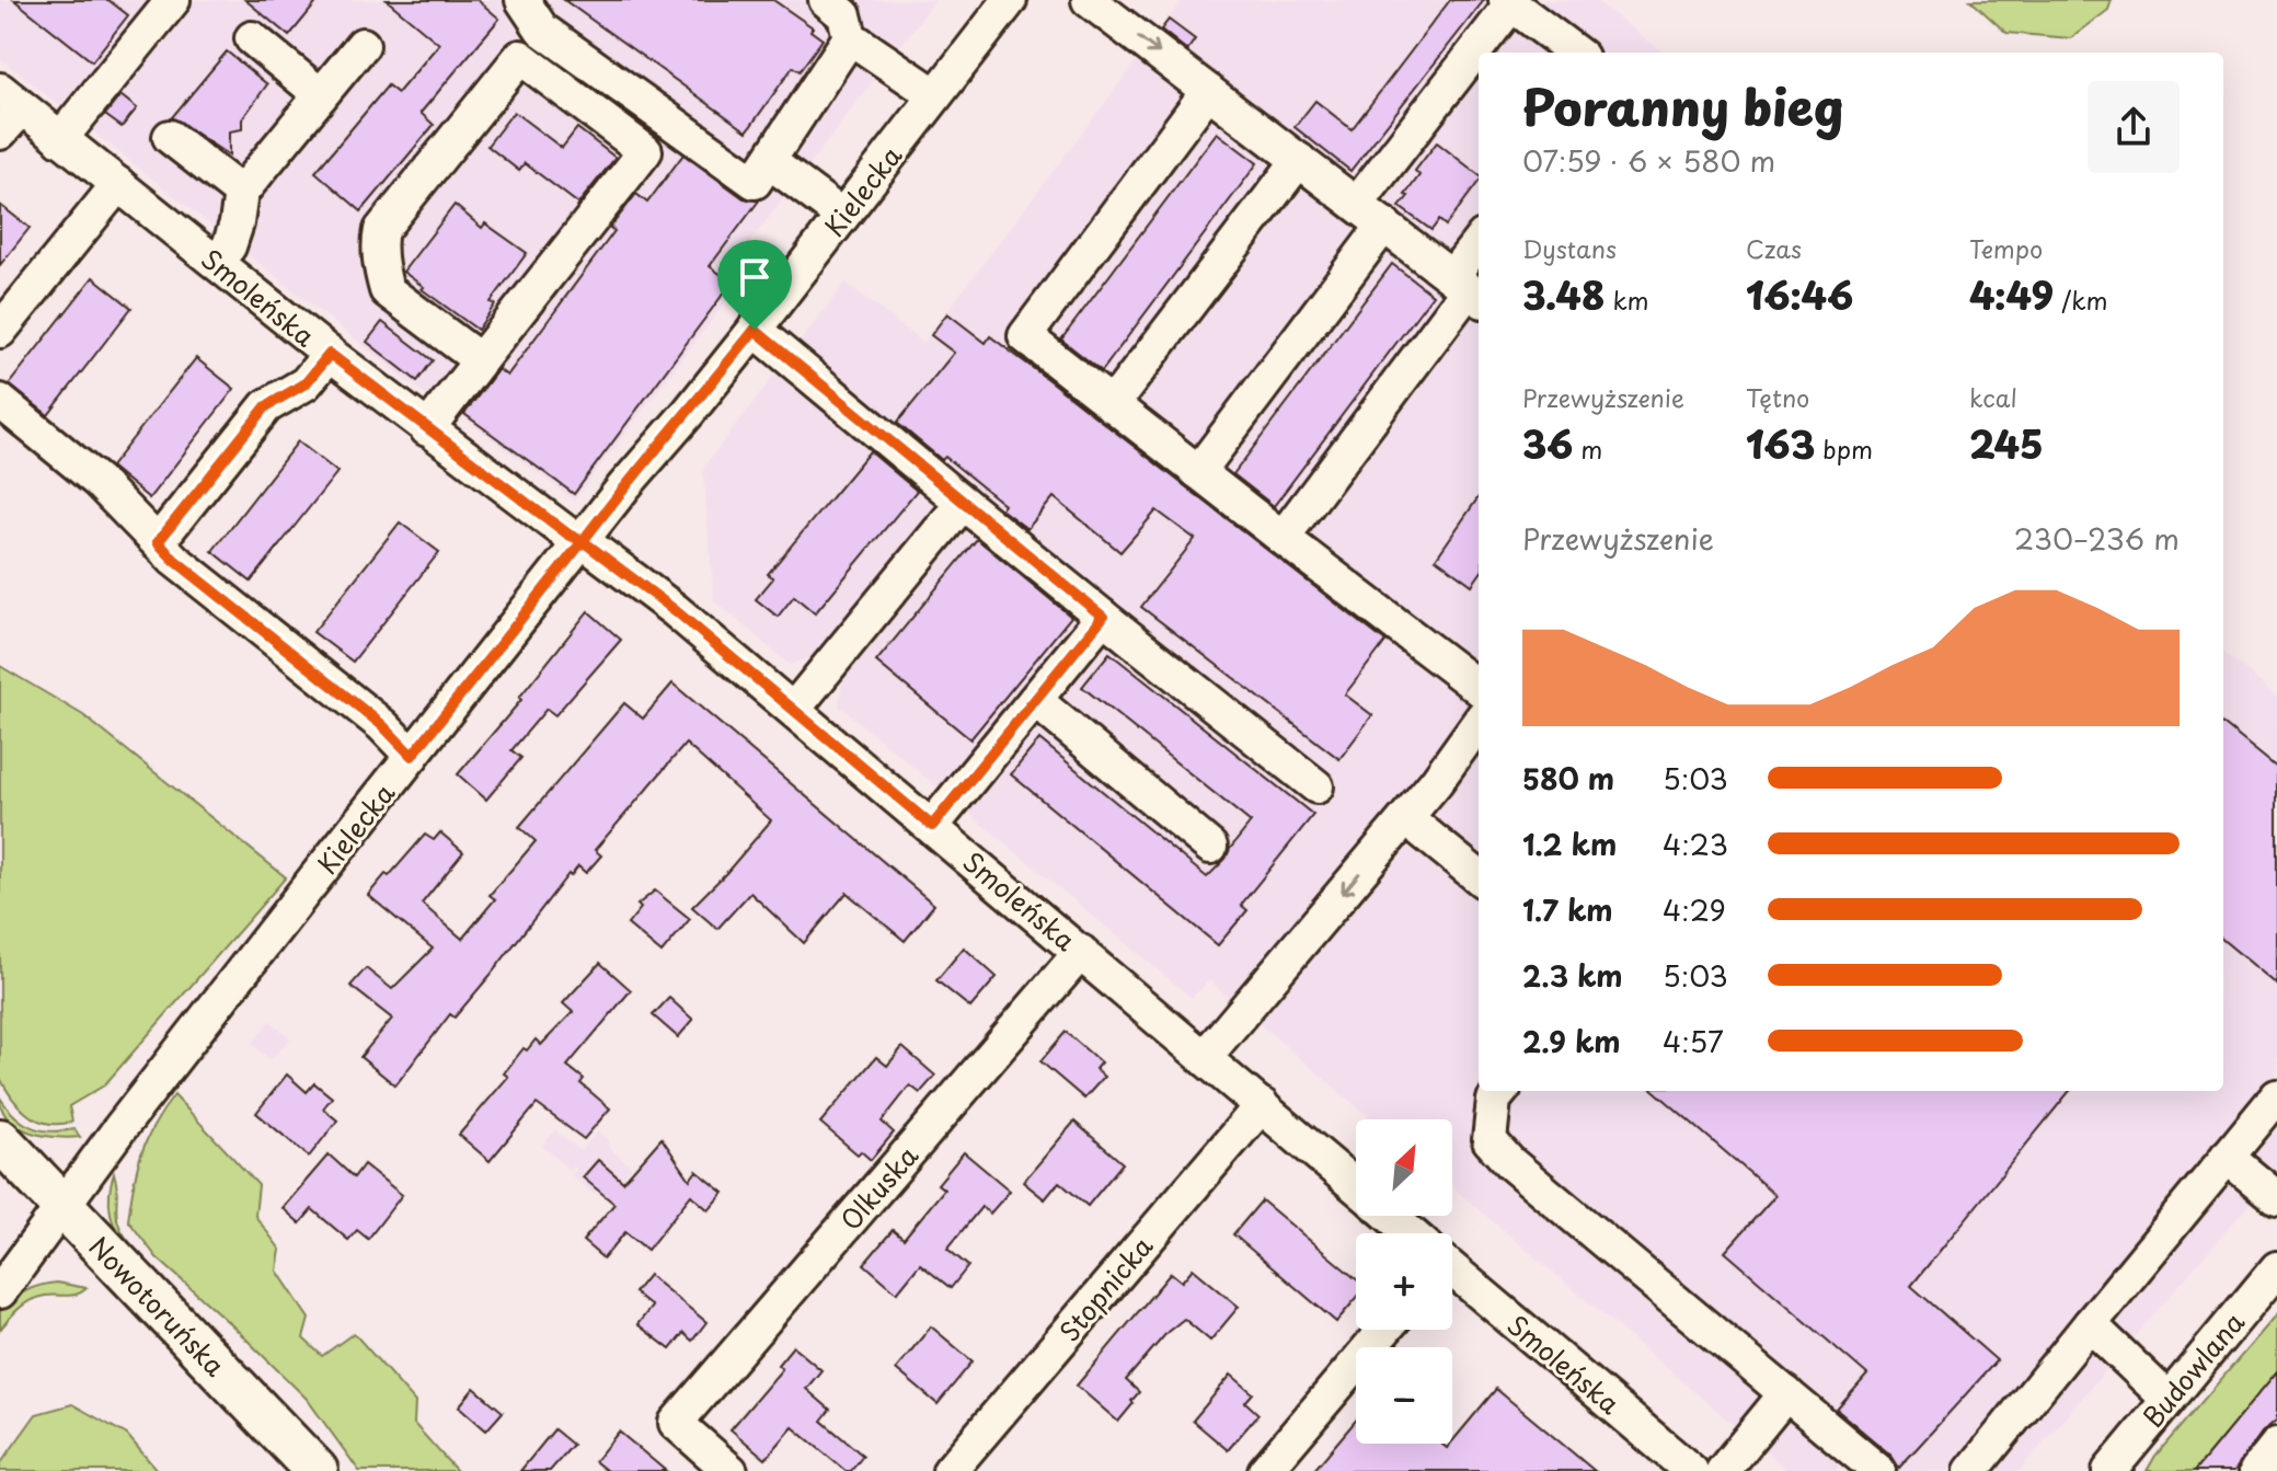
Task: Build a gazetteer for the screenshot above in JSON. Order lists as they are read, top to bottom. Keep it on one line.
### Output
{"streets":{"main road":["Nowotoruńska"],"street":["Kielecka","Smoleńska","Olkuska","Stopnicka","Budowlana"]},"crossings":[["Kielecka","Smoleńska"],["Kielecka","Nowotoruńska"],["Smoleńska","Olkuska"],["Smoleńska","Stopnicka"]],"north":"top right","page":{"heading":["Poranny bieg","07:59 · 6 × 580 m"],"stats":[["Dystans","3.48 km"],["Czas","16:46"],["Tempo","4:49 /km"],["Przewyższenie","36 m"],["Tętno","163 bpm"],["kcal","245"]],"chart":["Przewyższenie","230–236 m"],"list":[{"name":"580 m","note":"5:03"},{"name":"1.2 km","note":"4:23"},{"name":"1.7 km","note":"4:29"},{"name":"2.3 km","note":"5:03"},{"name":"2.9 km","note":"4:57"}],"map_buttons":["+","−"]}}
